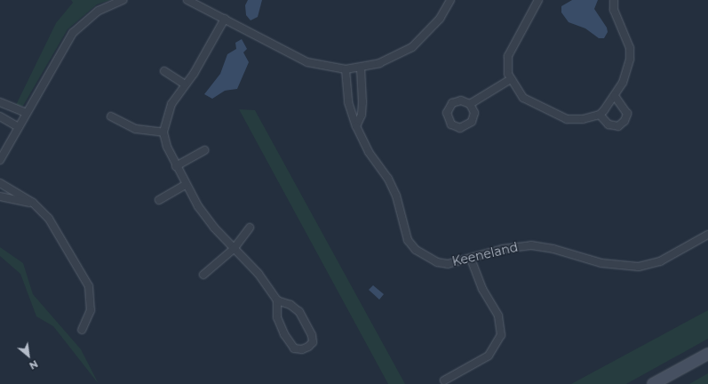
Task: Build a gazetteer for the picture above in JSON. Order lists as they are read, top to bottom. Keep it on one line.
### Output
{"streets":{"street":["Keeneland"]},"north":"bottom right"}
